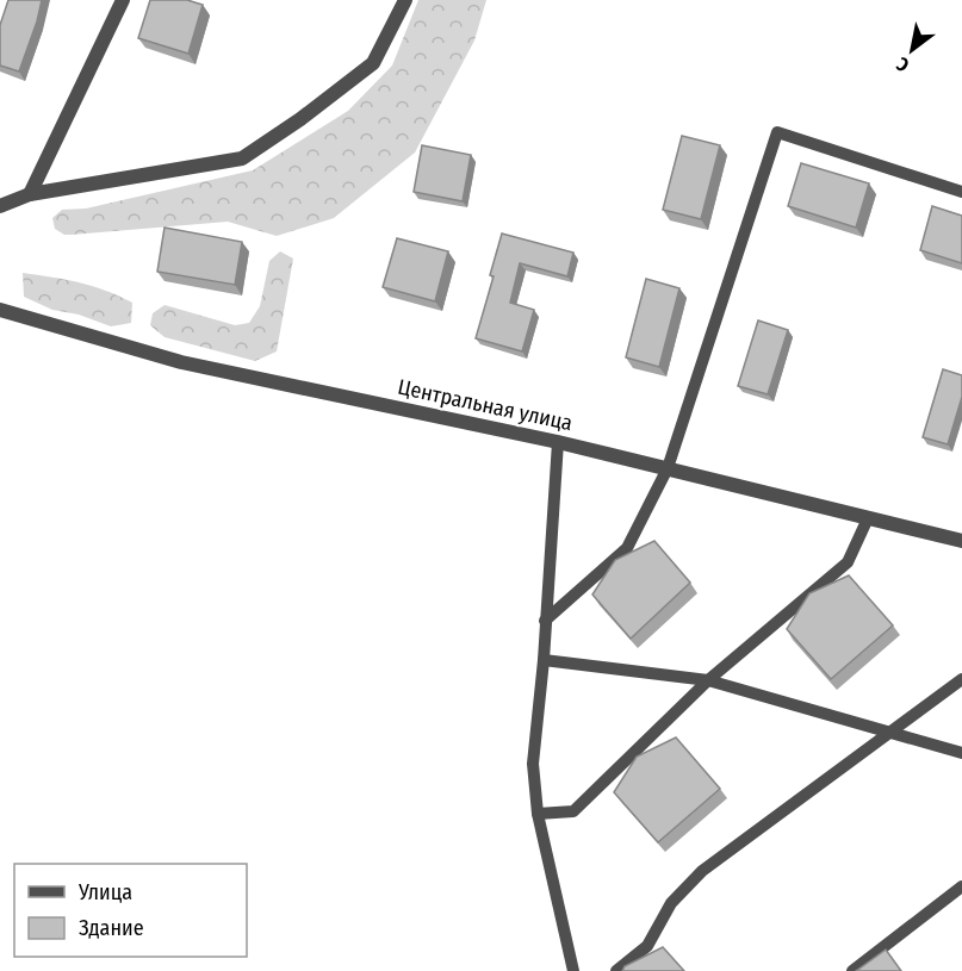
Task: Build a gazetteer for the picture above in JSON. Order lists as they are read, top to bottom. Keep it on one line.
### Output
{"streets":{"street":["Центральная улица"]},"legend":["Улица","Здание"],"north":"bottom left"}
